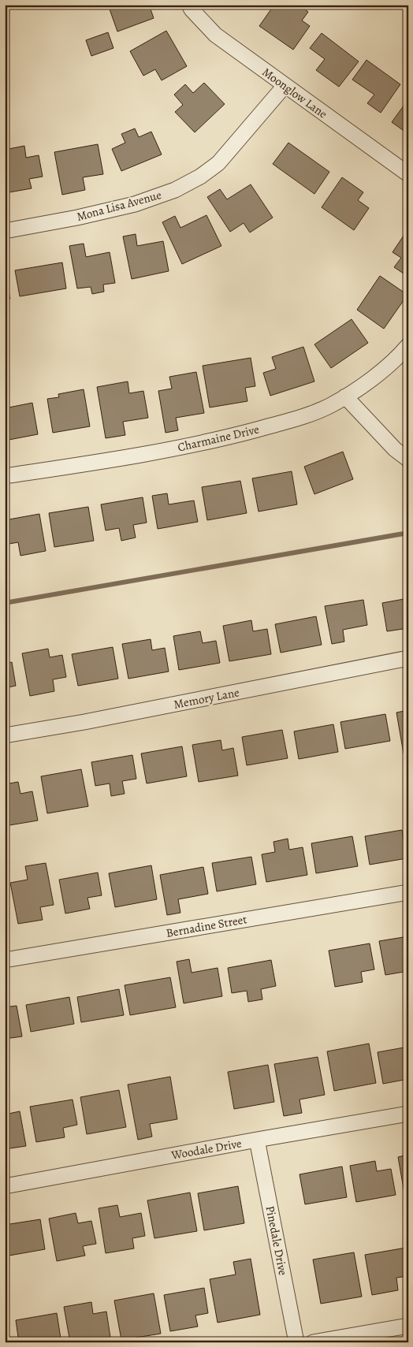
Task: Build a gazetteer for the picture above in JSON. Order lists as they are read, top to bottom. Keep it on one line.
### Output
{"streets":{"street":["Moonglow Lane","Mona Lisa Avenue","Charmaine Drive","Memory Lane","Bernadine Street","Woodale Drive","Pinedale Drive"]},"crossings":[["Moonglow Lane","Mona Lisa Avenue"],["Woodale Drive","Pinedale Drive"]]}
